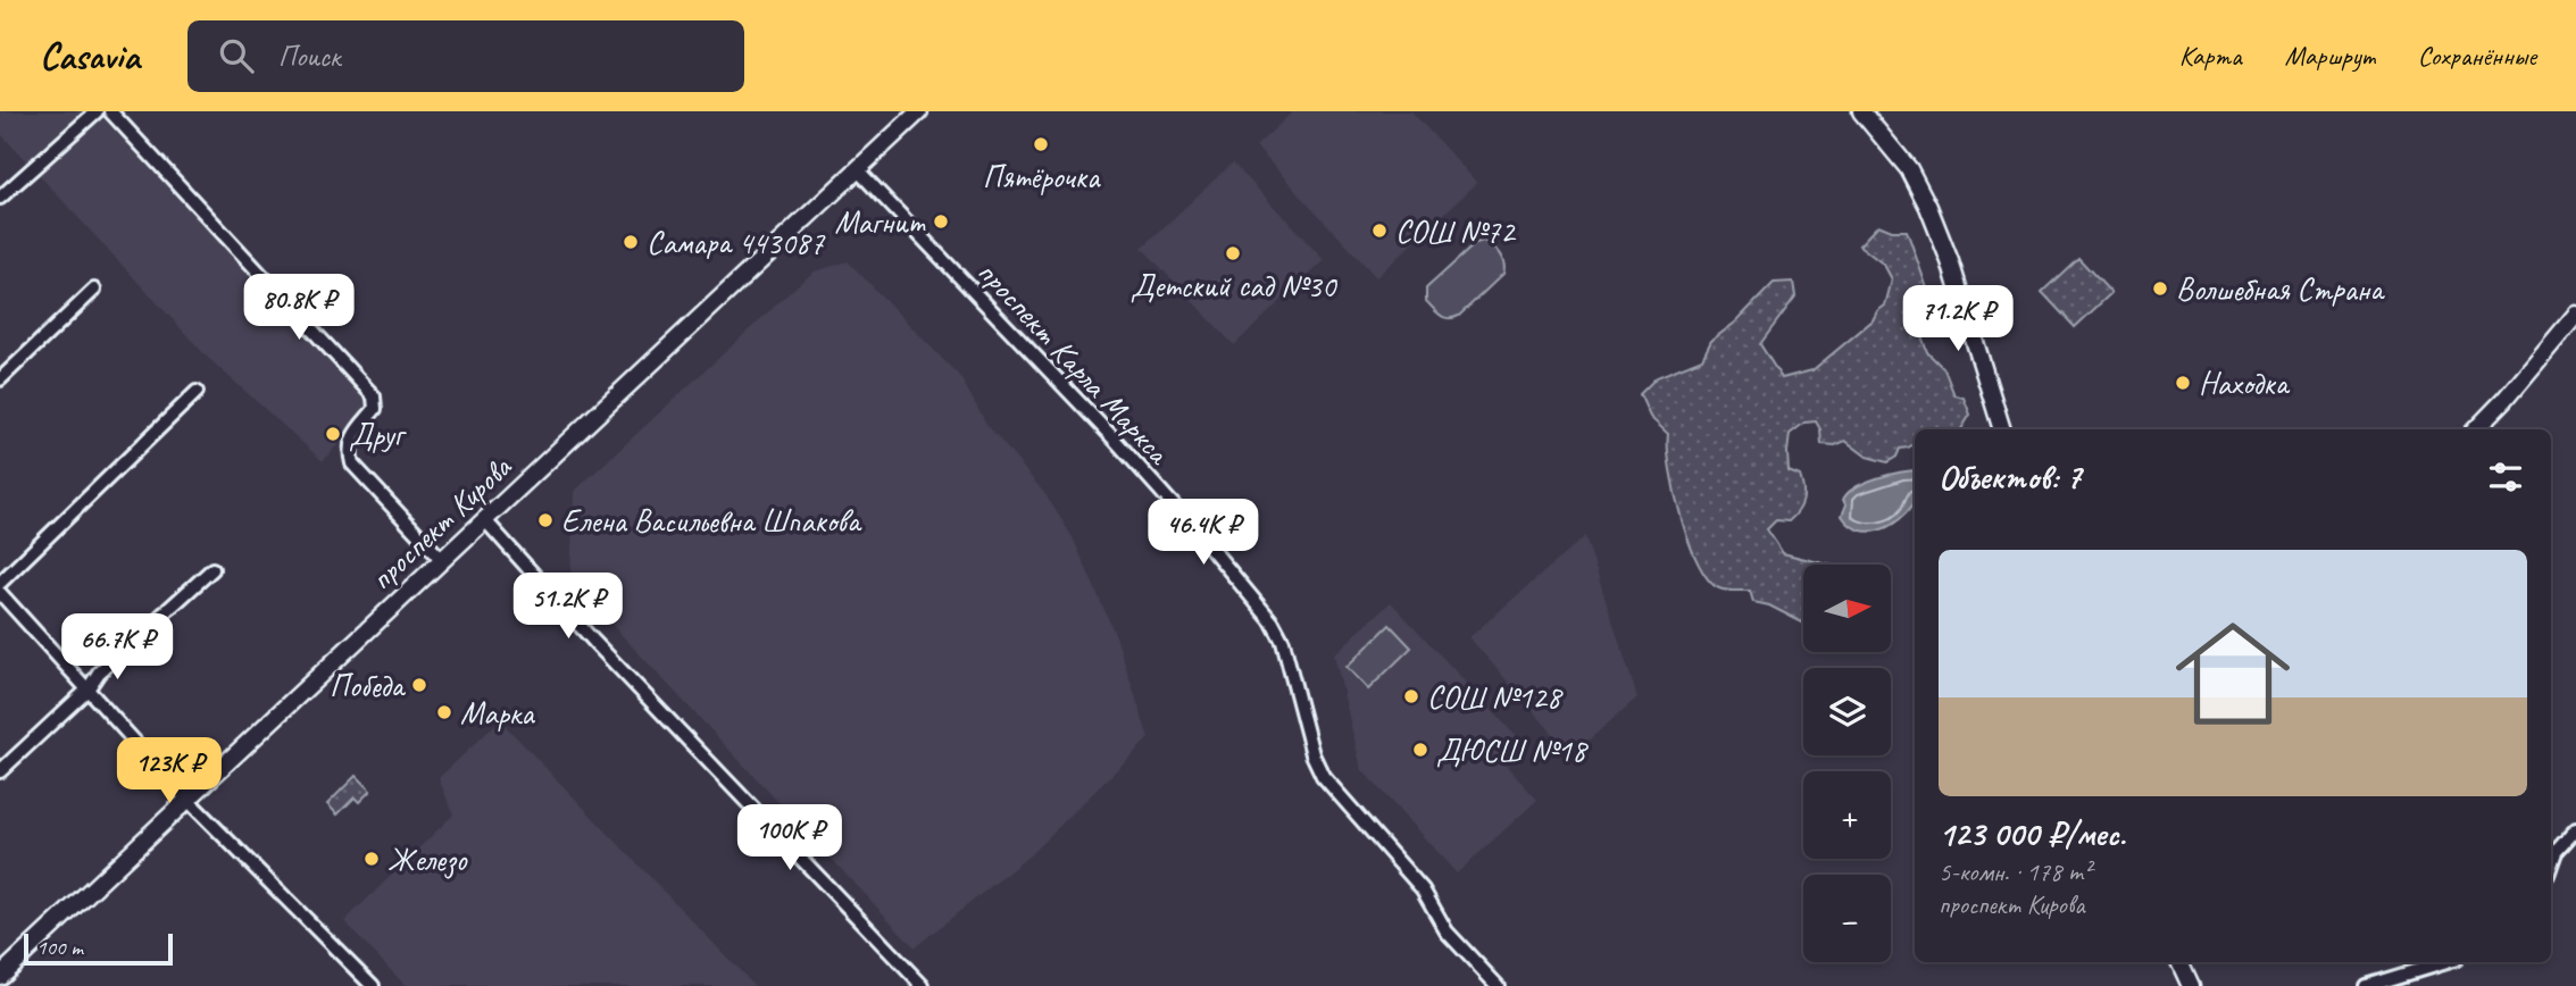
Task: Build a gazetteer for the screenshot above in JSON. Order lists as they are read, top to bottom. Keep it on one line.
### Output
{"streets":{"main road":["проспект Кирова"],"street":["проспект Карла Маркса"]},"crossings":[["проспект Карла Маркса","проспект Кирова"]],"places":["Пятёрочка","Магнит","СОШ №72","Самара 443087","Детский сад №30","Волшебная Страна","Находка","Друг","Елена Васильевна Шпакова","Победа","СОШ №128","Марка","ДЮСШ №18","Железо"],"scale_bar":"100 m","north":"right","page":{"header":"Casavia","search":"Поиск","nav":["Карта","Маршрут","Сохранённые"],"price":["80.8K ₽","71.2K ₽","46.4K ₽","51.2K ₽","66.7K ₽","123K ₽","100K ₽"],"heading":"Объектов: 7","list":[{"name":"123 000 ₽/мес.","note":"5-комн. · 178 m² · проспект Кирова"}],"map_buttons":["+","−"],"scale":"100 m"}}
